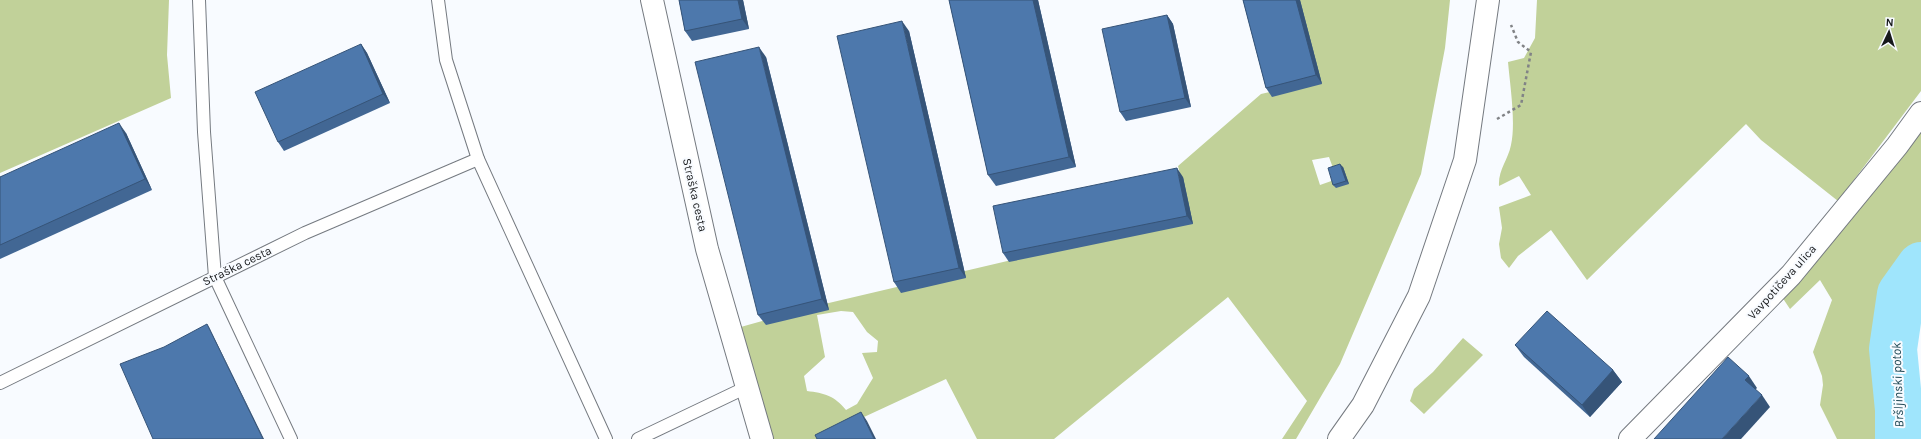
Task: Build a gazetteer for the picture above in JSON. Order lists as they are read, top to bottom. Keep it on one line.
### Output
{"streets":{"street":["Straška cesta","Vavpotičeva ulica"]},"water":["Bršljinski potok"],"north":"top"}
